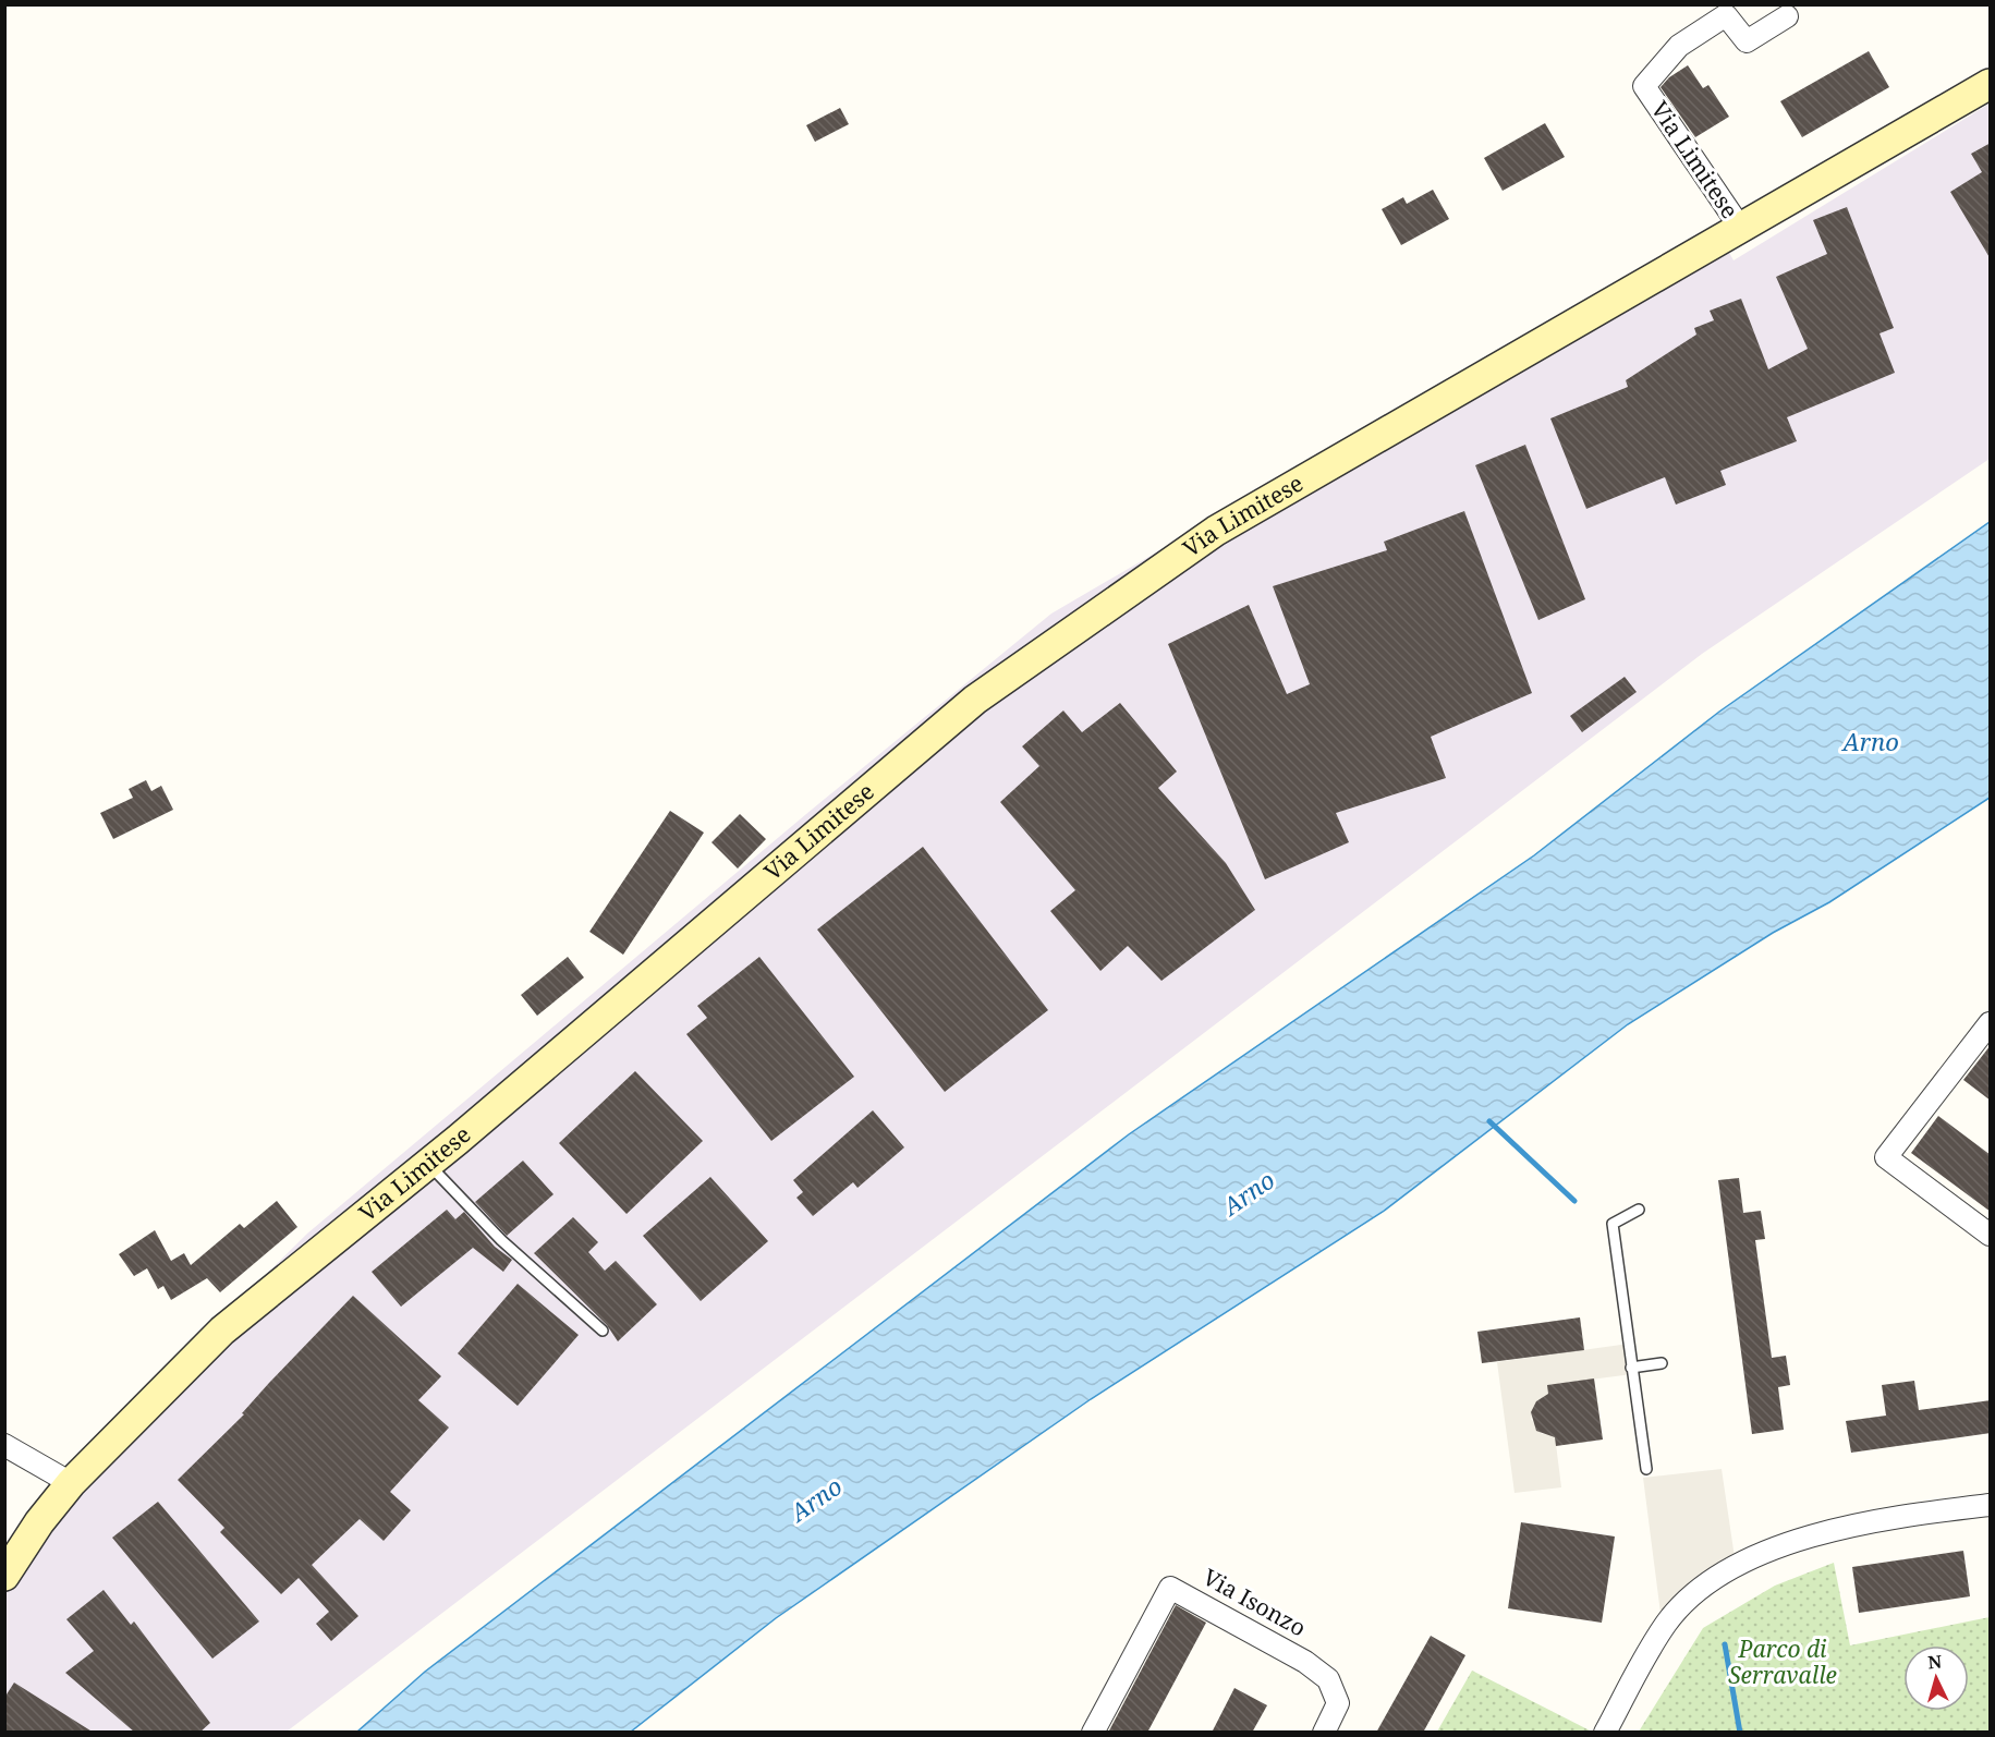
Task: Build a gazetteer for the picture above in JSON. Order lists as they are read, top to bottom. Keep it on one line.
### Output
{"streets":{"main road":["Via Limitese"],"street":["Via Isonzo"]},"water":["Arno"],"parks":["Parco di Serravalle"],"north":"top"}
